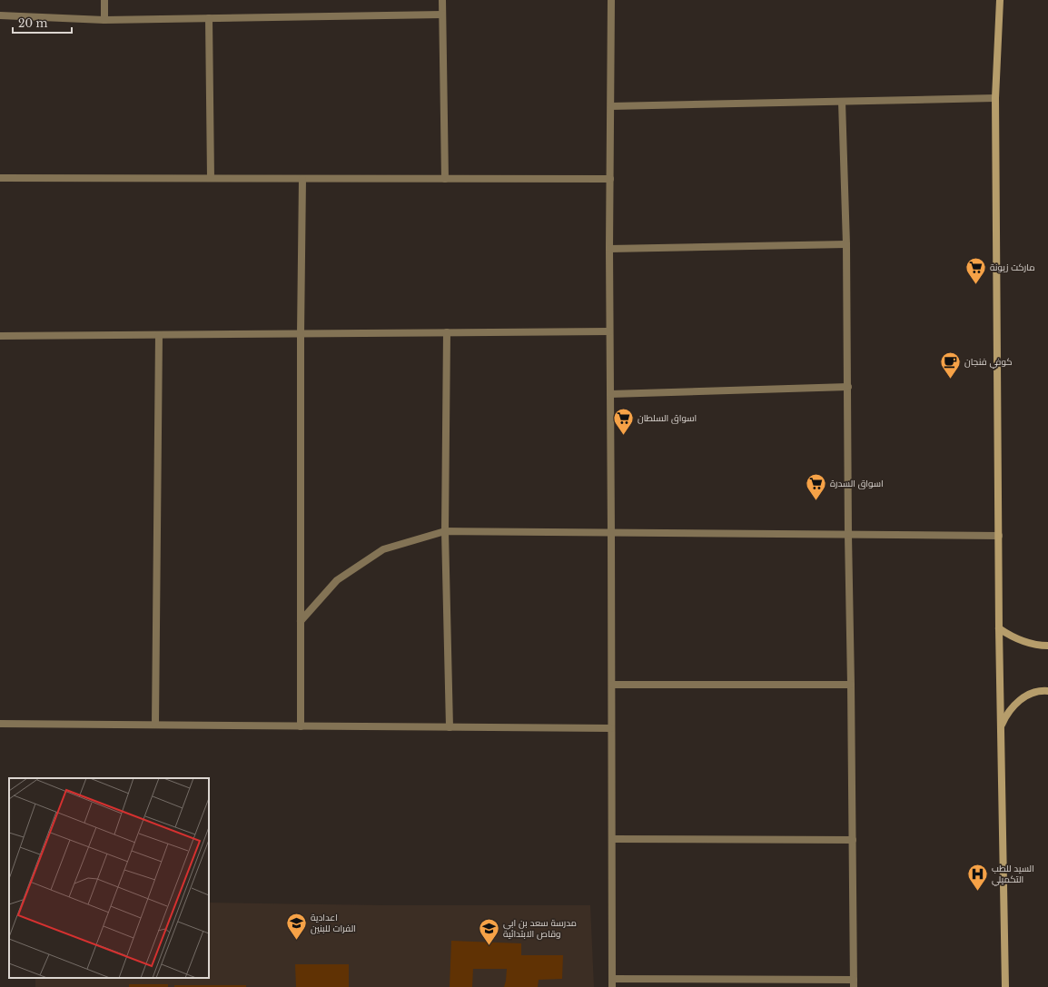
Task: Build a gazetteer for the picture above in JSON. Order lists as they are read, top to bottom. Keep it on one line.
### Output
{"places":{"supermarket":["ماركت زيونة","اسواق السلطان","اسواق السدرة"],"cafe":["كوفي فنجان"],"hospital":["السيد للطب التكميلي"],"school or university":["اعدادية الفرات للبنين","مدرسة سعد بن ابي وقاص الابتدائية"]},"scale_bar":"20 m"}
